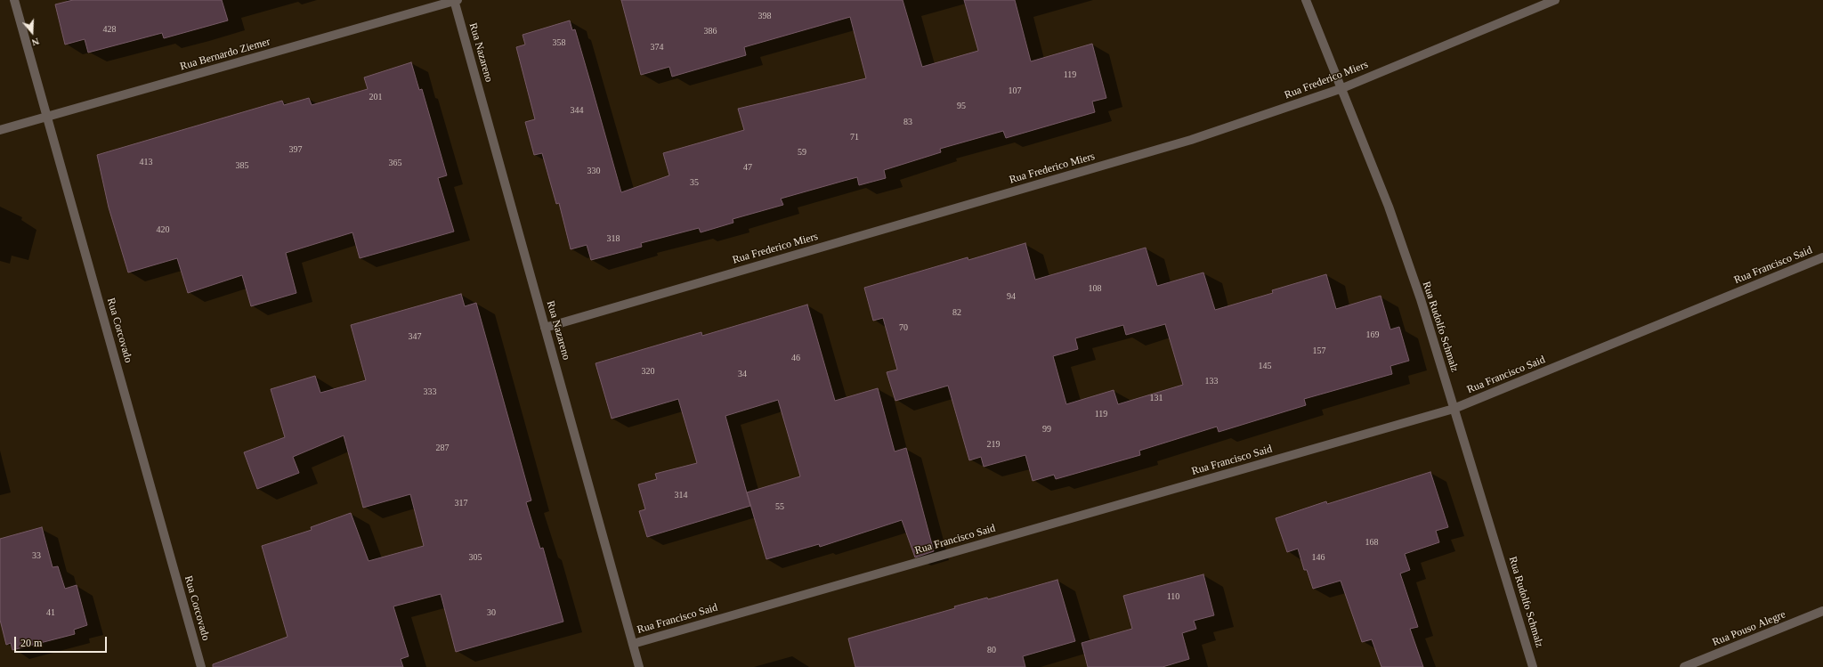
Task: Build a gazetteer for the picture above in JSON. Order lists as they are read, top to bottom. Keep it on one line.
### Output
{"streets":{"street":["Rua Nazareno","Rua Bernardo Ziemer","Rua Frederico Miers","Rua Francisco Said","Rua Rudolfo Schmalz","Rua Corcovado","Rua Pouso Alegre"]},"crossings":[["Rua Nazareno","Rua Bernardo Ziemer"],["Rua Nazareno","Rua Frederico Miers"],["Rua Nazareno","Rua Francisco Said"],["Rua Bernardo Ziemer","Rua Corcovado"],["Rua Frederico Miers","Rua Rudolfo Schmalz"],["Rua Francisco Said","Rua Rudolfo Schmalz"]],"house_numbers":["398","428","386","358","374","119","107","201","95","344","83","71","397","59","413","365","385","47","330","35","420","318","108","94","82","70","169","347","157","46","145","320","34","133","333","131","119","99","219","287","314","317","55","168","33","305","146","110","41","30","80"],"scale_bar":"20 m","north":"bottom"}
